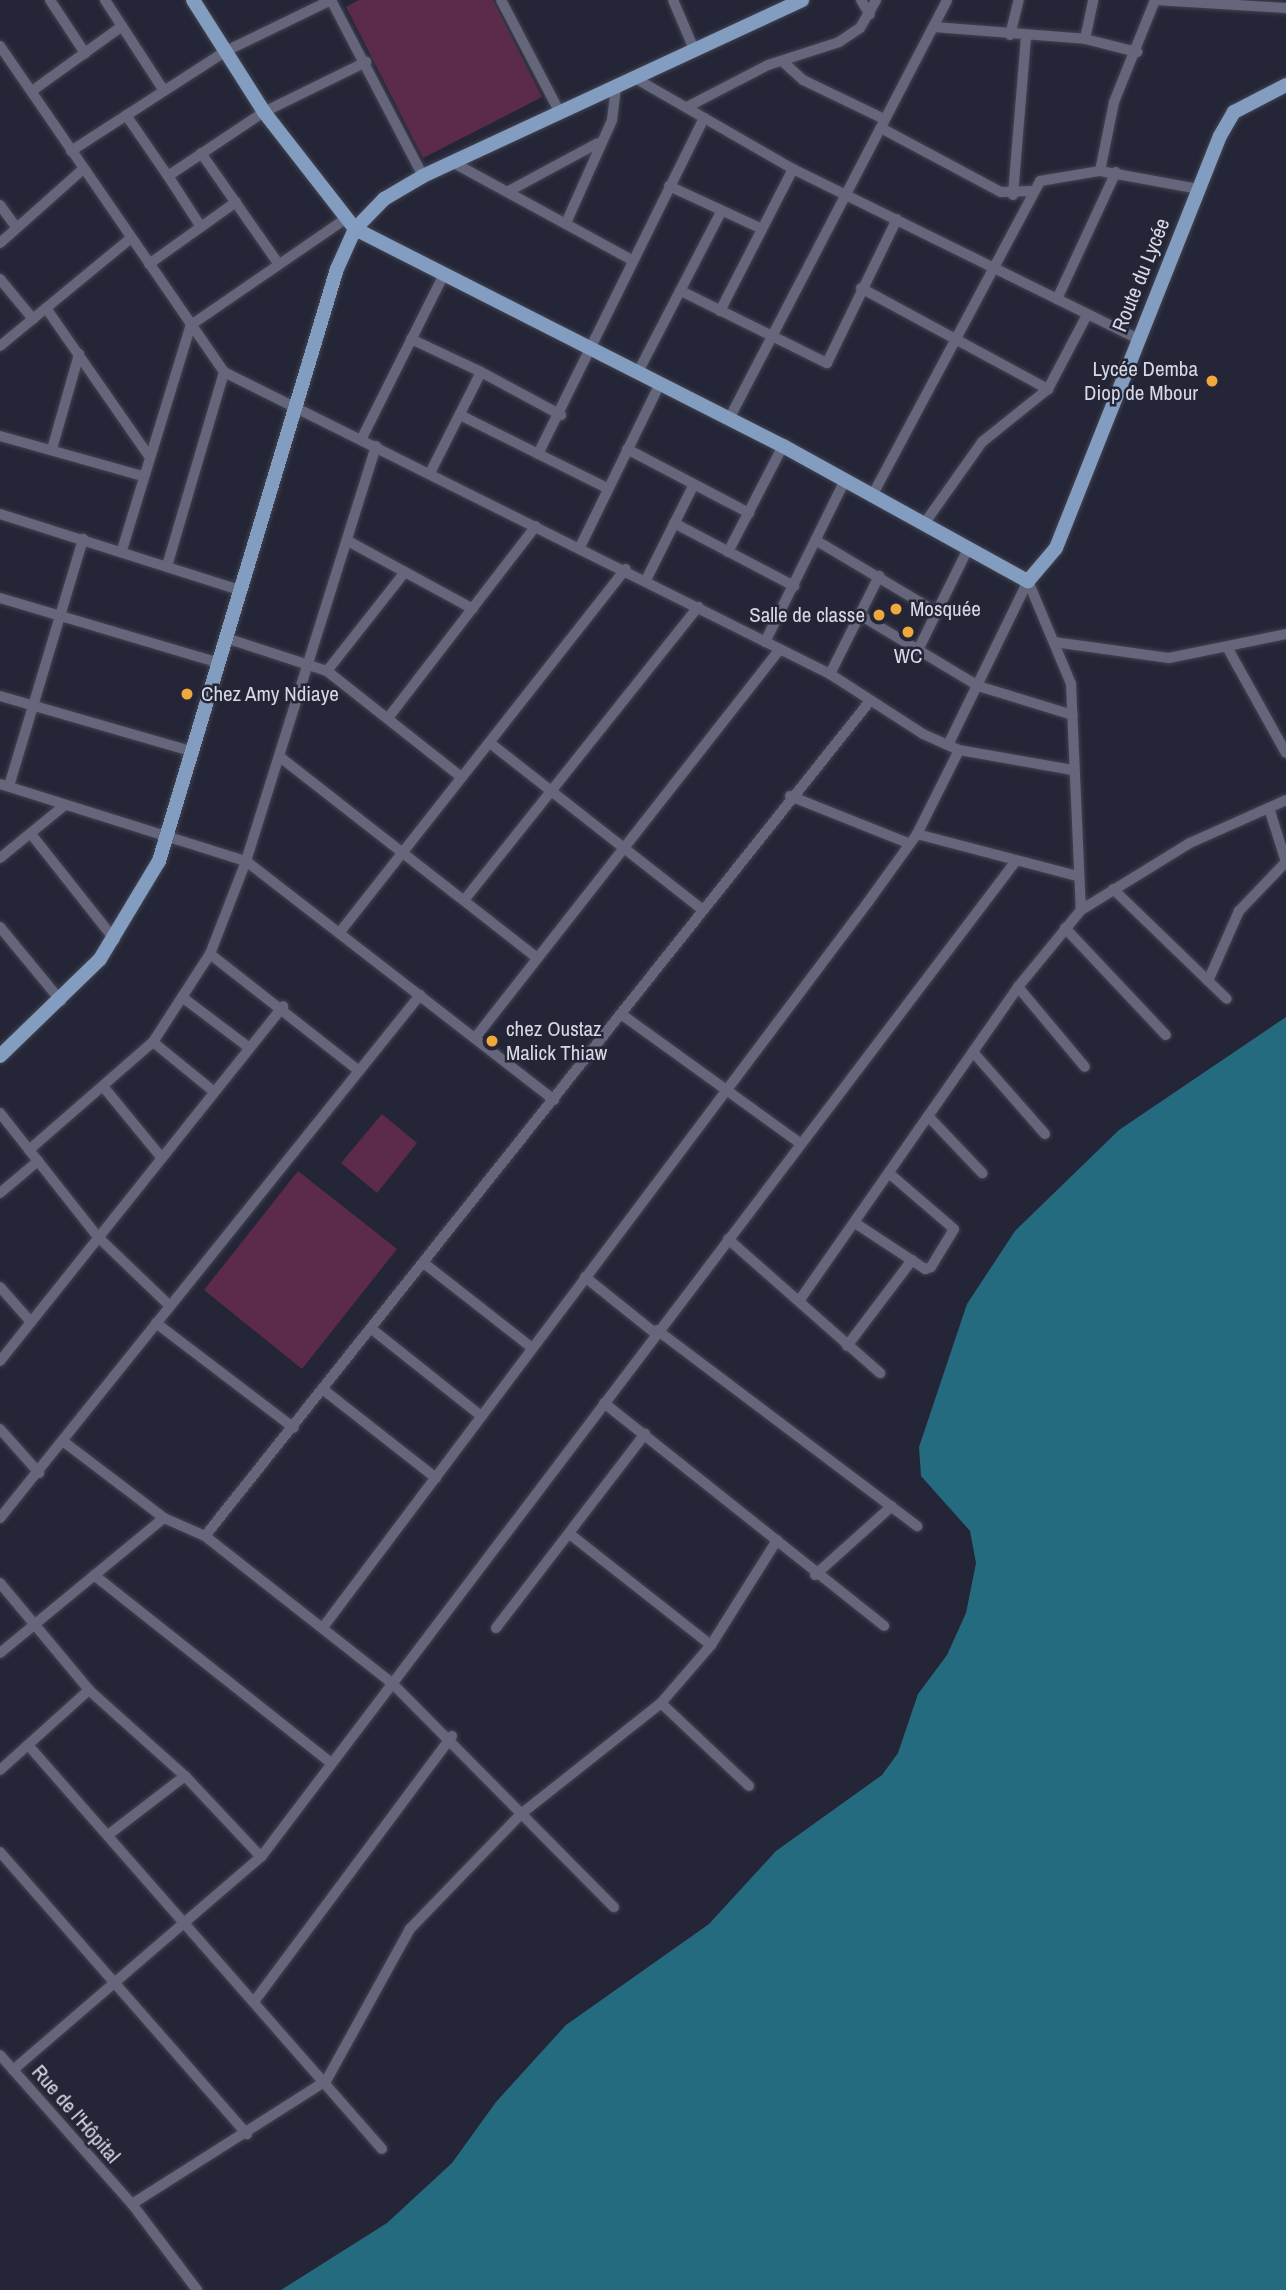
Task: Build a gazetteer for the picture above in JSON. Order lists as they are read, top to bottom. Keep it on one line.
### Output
{"streets":{"main road":["Route du Lycée"],"street":["Rue de l'Hôpital"]},"places":["Lycée Demba Diop de Mbour","Mosquée","Salle de classe","WC","Chez Amy Ndiaye","chez Oustaz Malick Thiaw"]}
